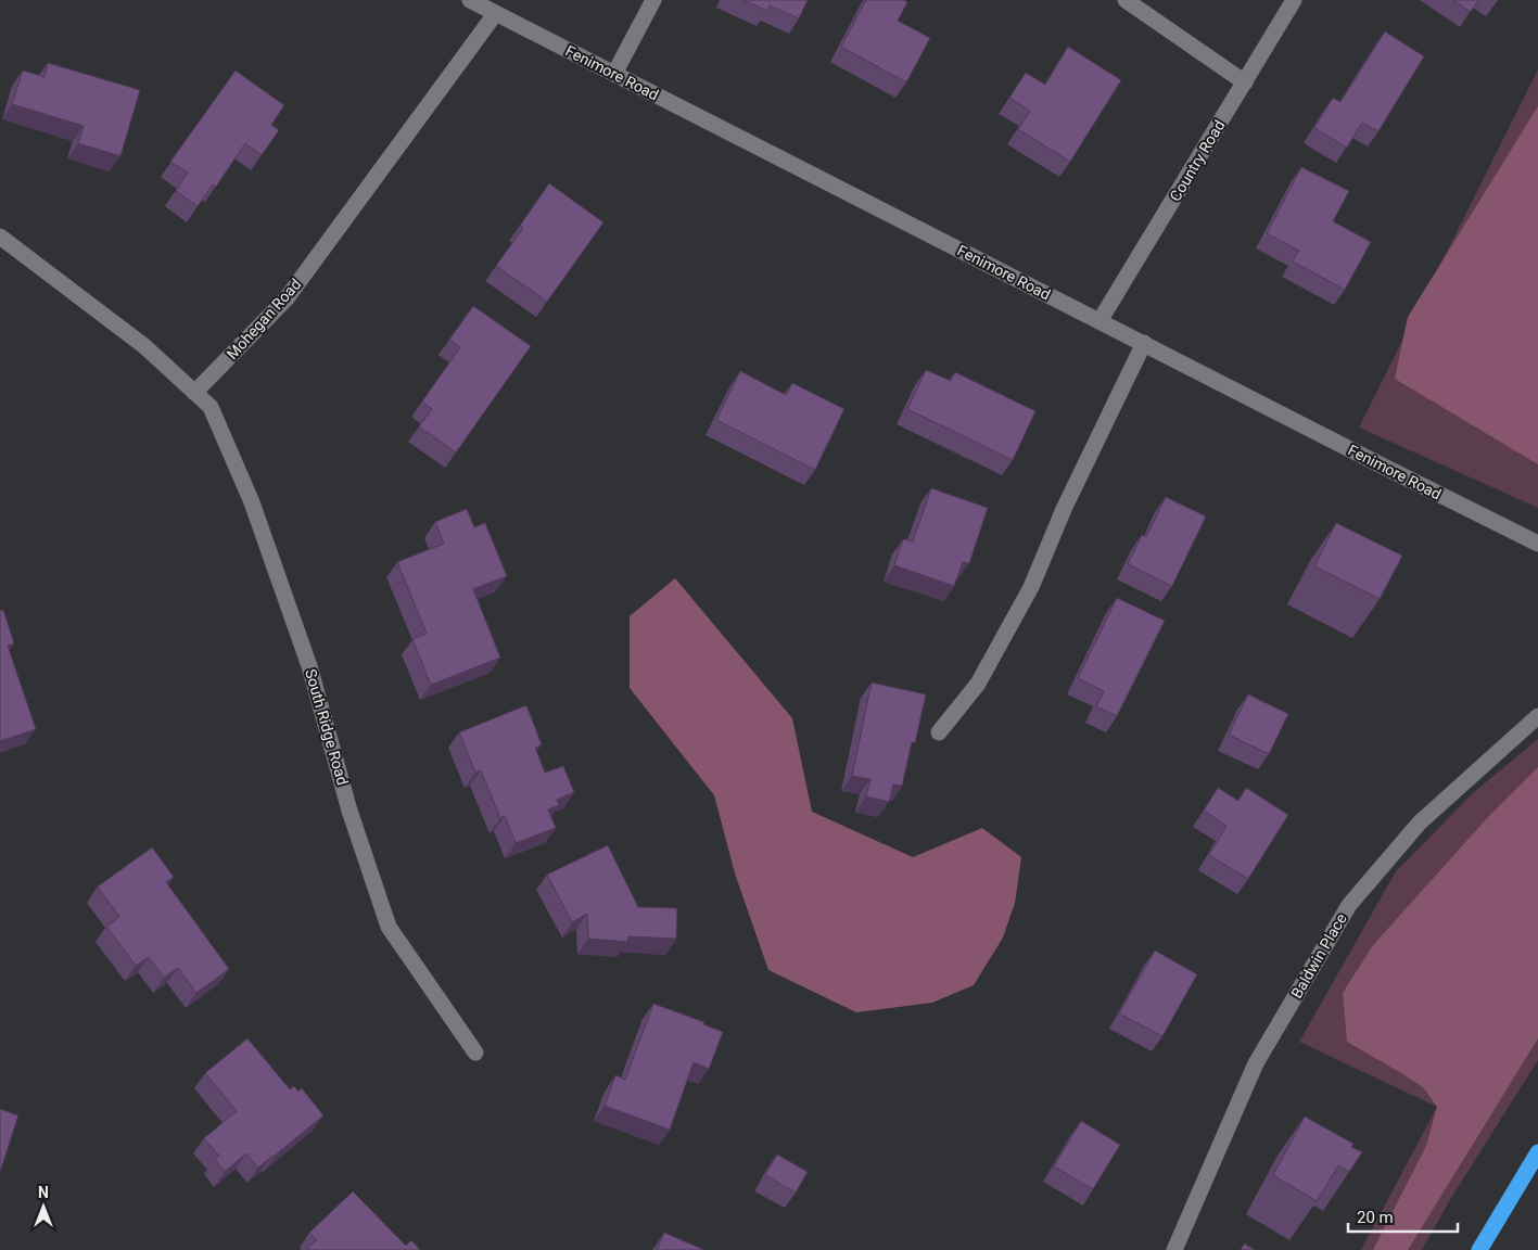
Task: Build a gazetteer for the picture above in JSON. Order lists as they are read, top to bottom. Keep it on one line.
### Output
{"streets":{"street":["Fenimore Road","Country Road","Mohegan Road","South Ridge Road","Baldwin Place"]},"crossings":[["Fenimore Road","Country Road"],["Fenimore Road","Mohegan Road"],["Mohegan Road","South Ridge Road"]],"scale_bar":"20 m","north":"top"}
